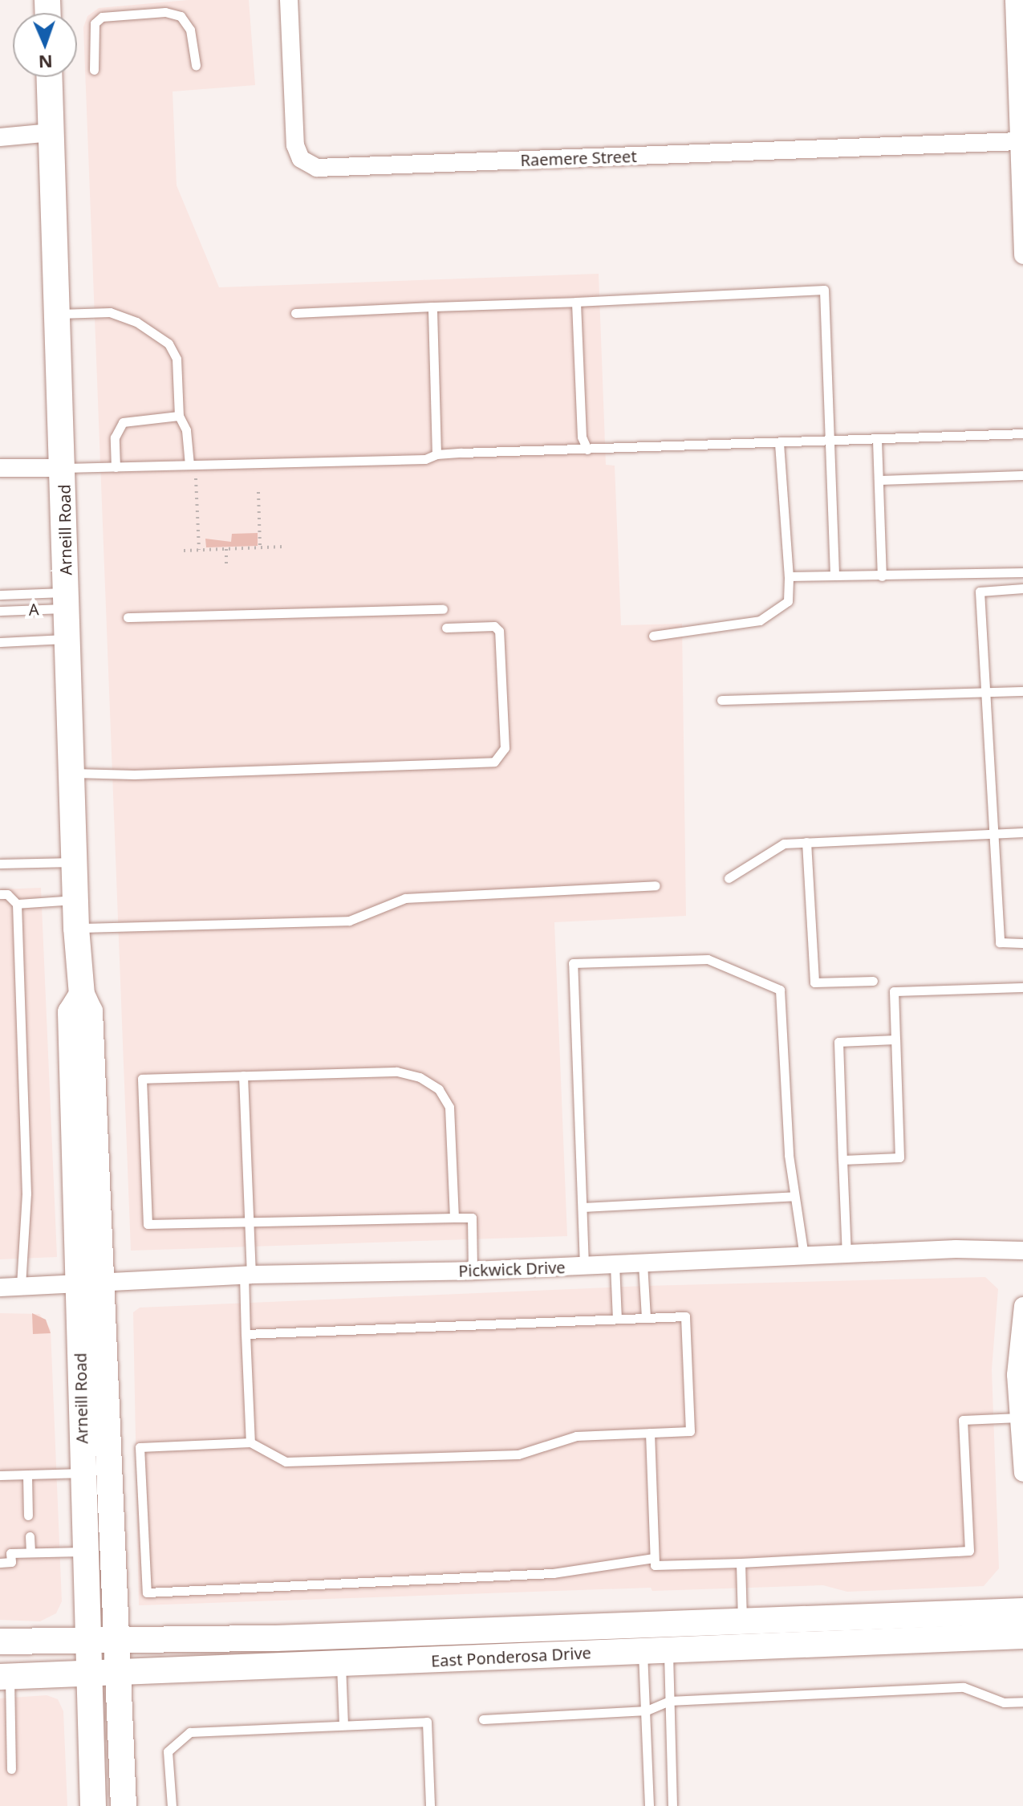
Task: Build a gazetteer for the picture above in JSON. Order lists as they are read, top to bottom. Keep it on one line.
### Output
{"streets":{"main road":["Arneill Road","East Ponderosa Drive"],"street":["Raemere Street","Pickwick Drive"],"lane":["A"]},"crossings":[["Arneill Road","A"],["Arneill Road","Pickwick Drive"],["Arneill Road","East Ponderosa Drive"]],"north":"bottom"}
